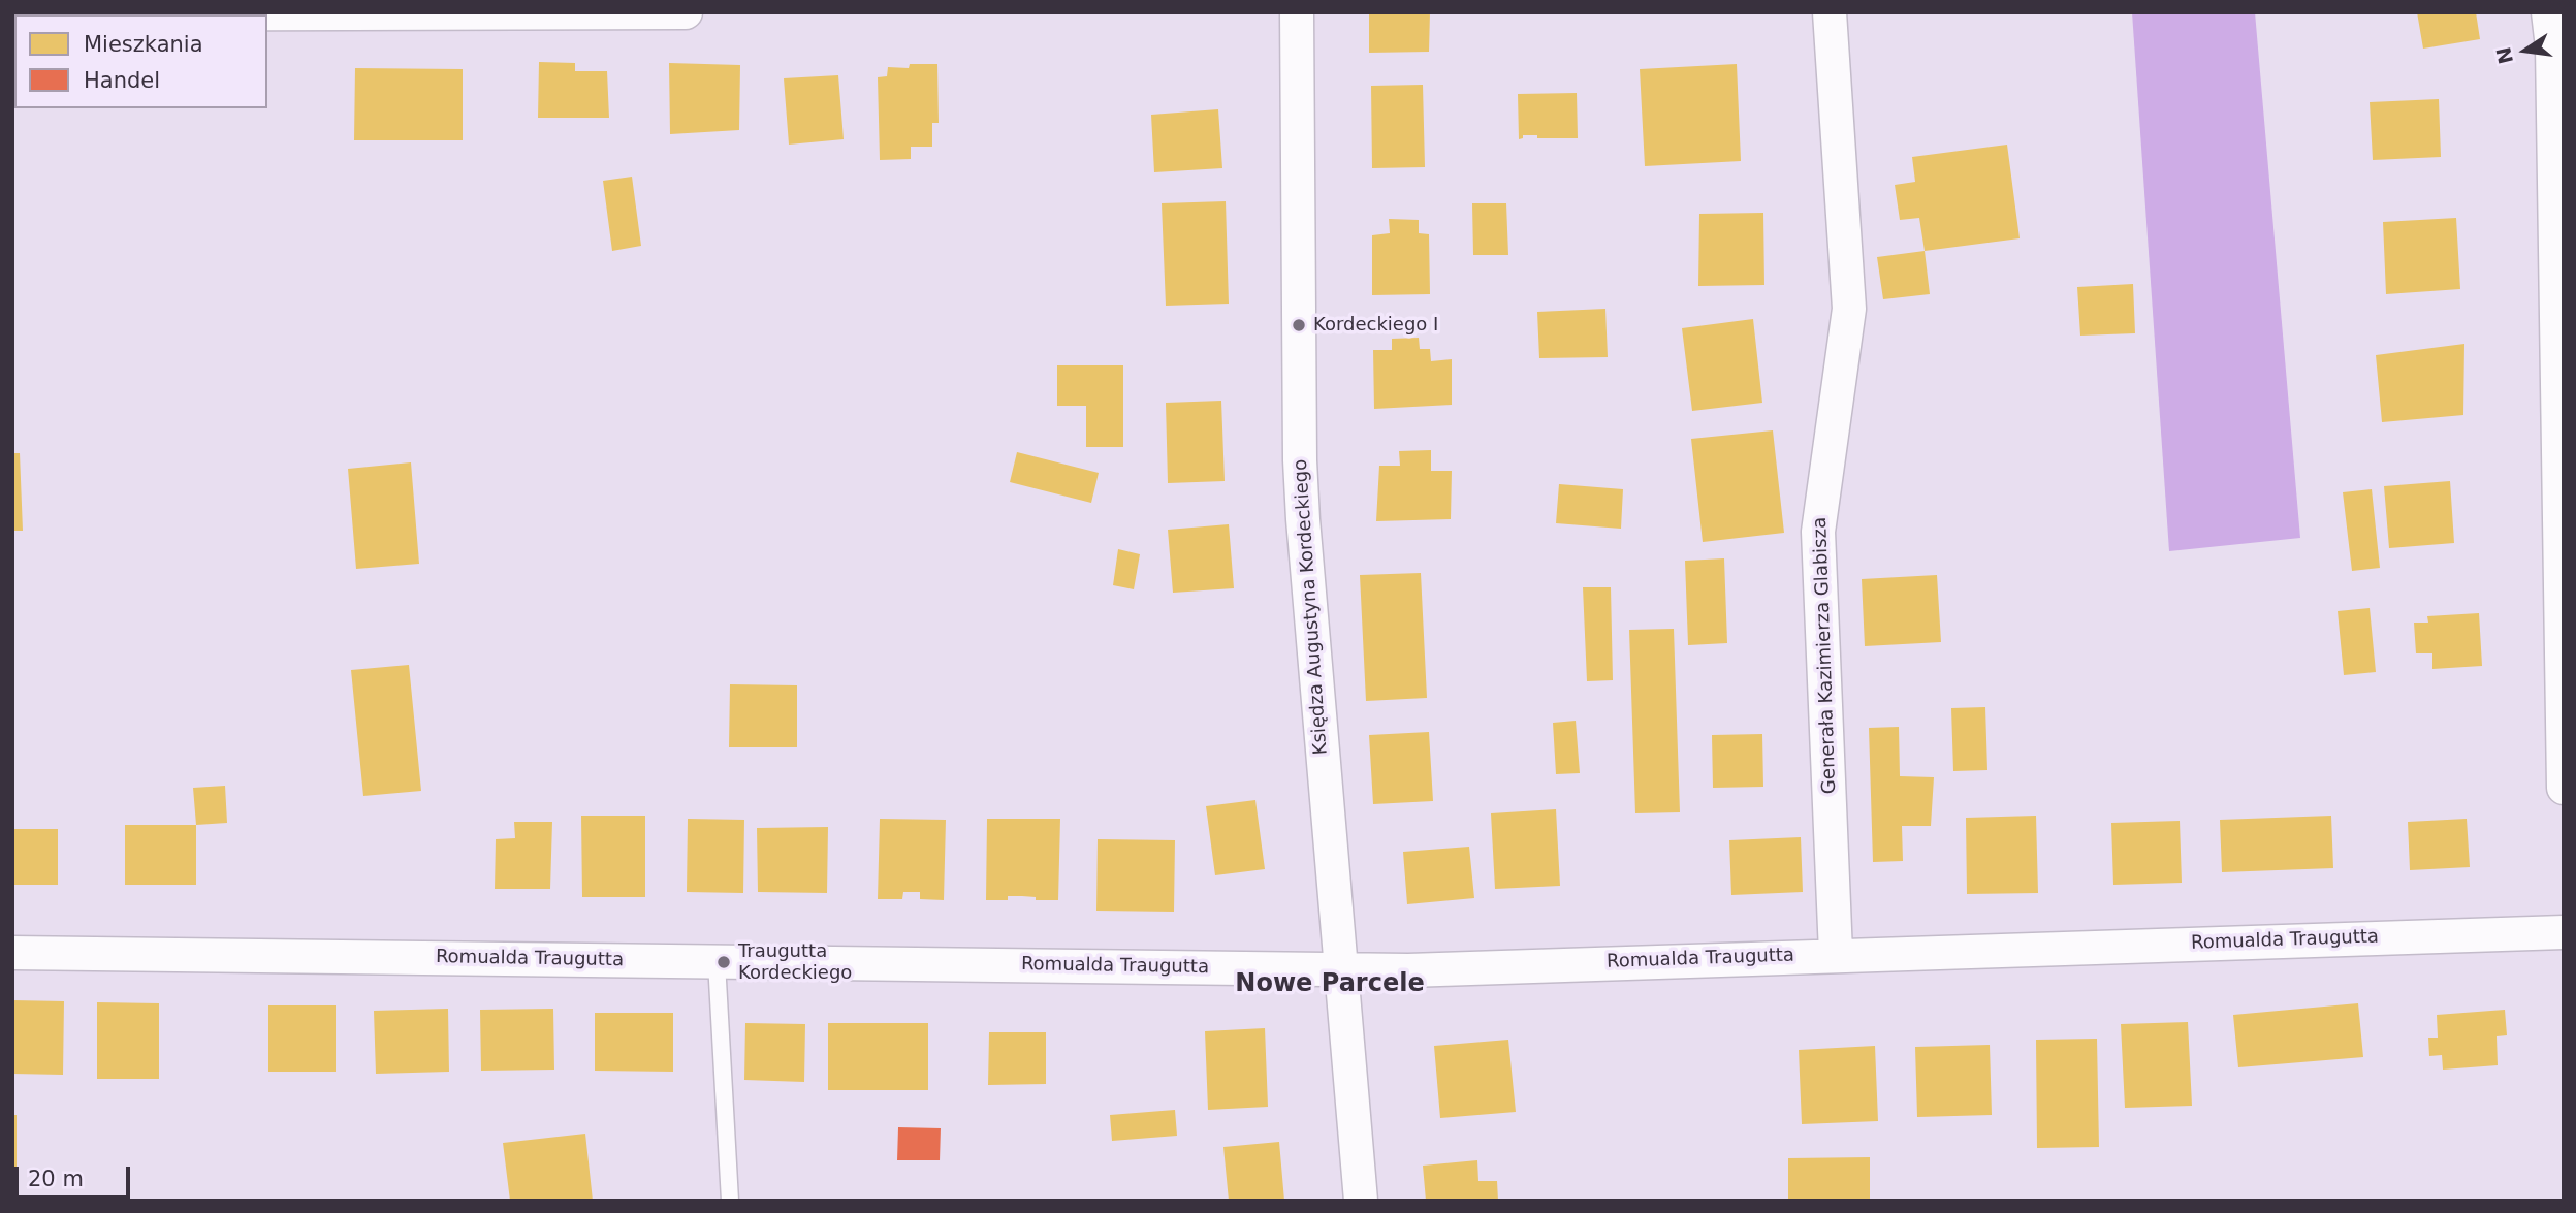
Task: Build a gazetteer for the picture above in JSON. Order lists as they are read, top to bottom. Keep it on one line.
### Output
{"streets":{"street":["Księdza Augustyna Kordeckiego","Generała Kazimierza Glabisza","Romualda Traugutta"]},"crossings":[["Księdza Augustyna Kordeckiego","Romualda Traugutta"],["Generała Kazimierza Glabisza","Romualda Traugutta"]],"districts":["Nowe Parcele"],"places":["Kordeckiego I","Traugutta Kordeckiego"],"legend":["Mieszkania","Handel"],"scale_bar":"20 m","north":"left"}
